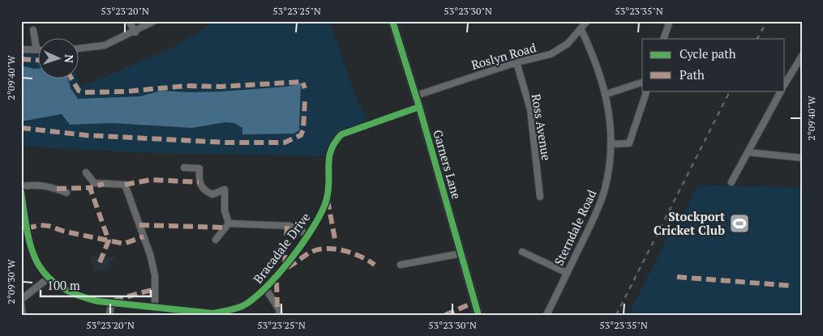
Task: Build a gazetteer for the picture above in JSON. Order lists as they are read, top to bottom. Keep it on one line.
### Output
{"streets":{"street":["Roslyn Road","Ross Avenue","Garners Lane","Sterndale Road","Bracadale Drive"]},"crossings":[["Roslyn Road","Ross Avenue"],["Roslyn Road","Garners Lane"],["Roslyn Road","Sterndale Road"],["Garners Lane","Bracadale Drive"]],"places":{"sports":["Stockport Cricket Club"]},"legend":["Cycle path","Path"],"scale_bar":"100 m","north":"right","coordinates":["53°23'20\"N","53°23'25\"N","53°23'30\"N","53°23'35\"N","2°09'40\"W","2°09'30\"W"]}
